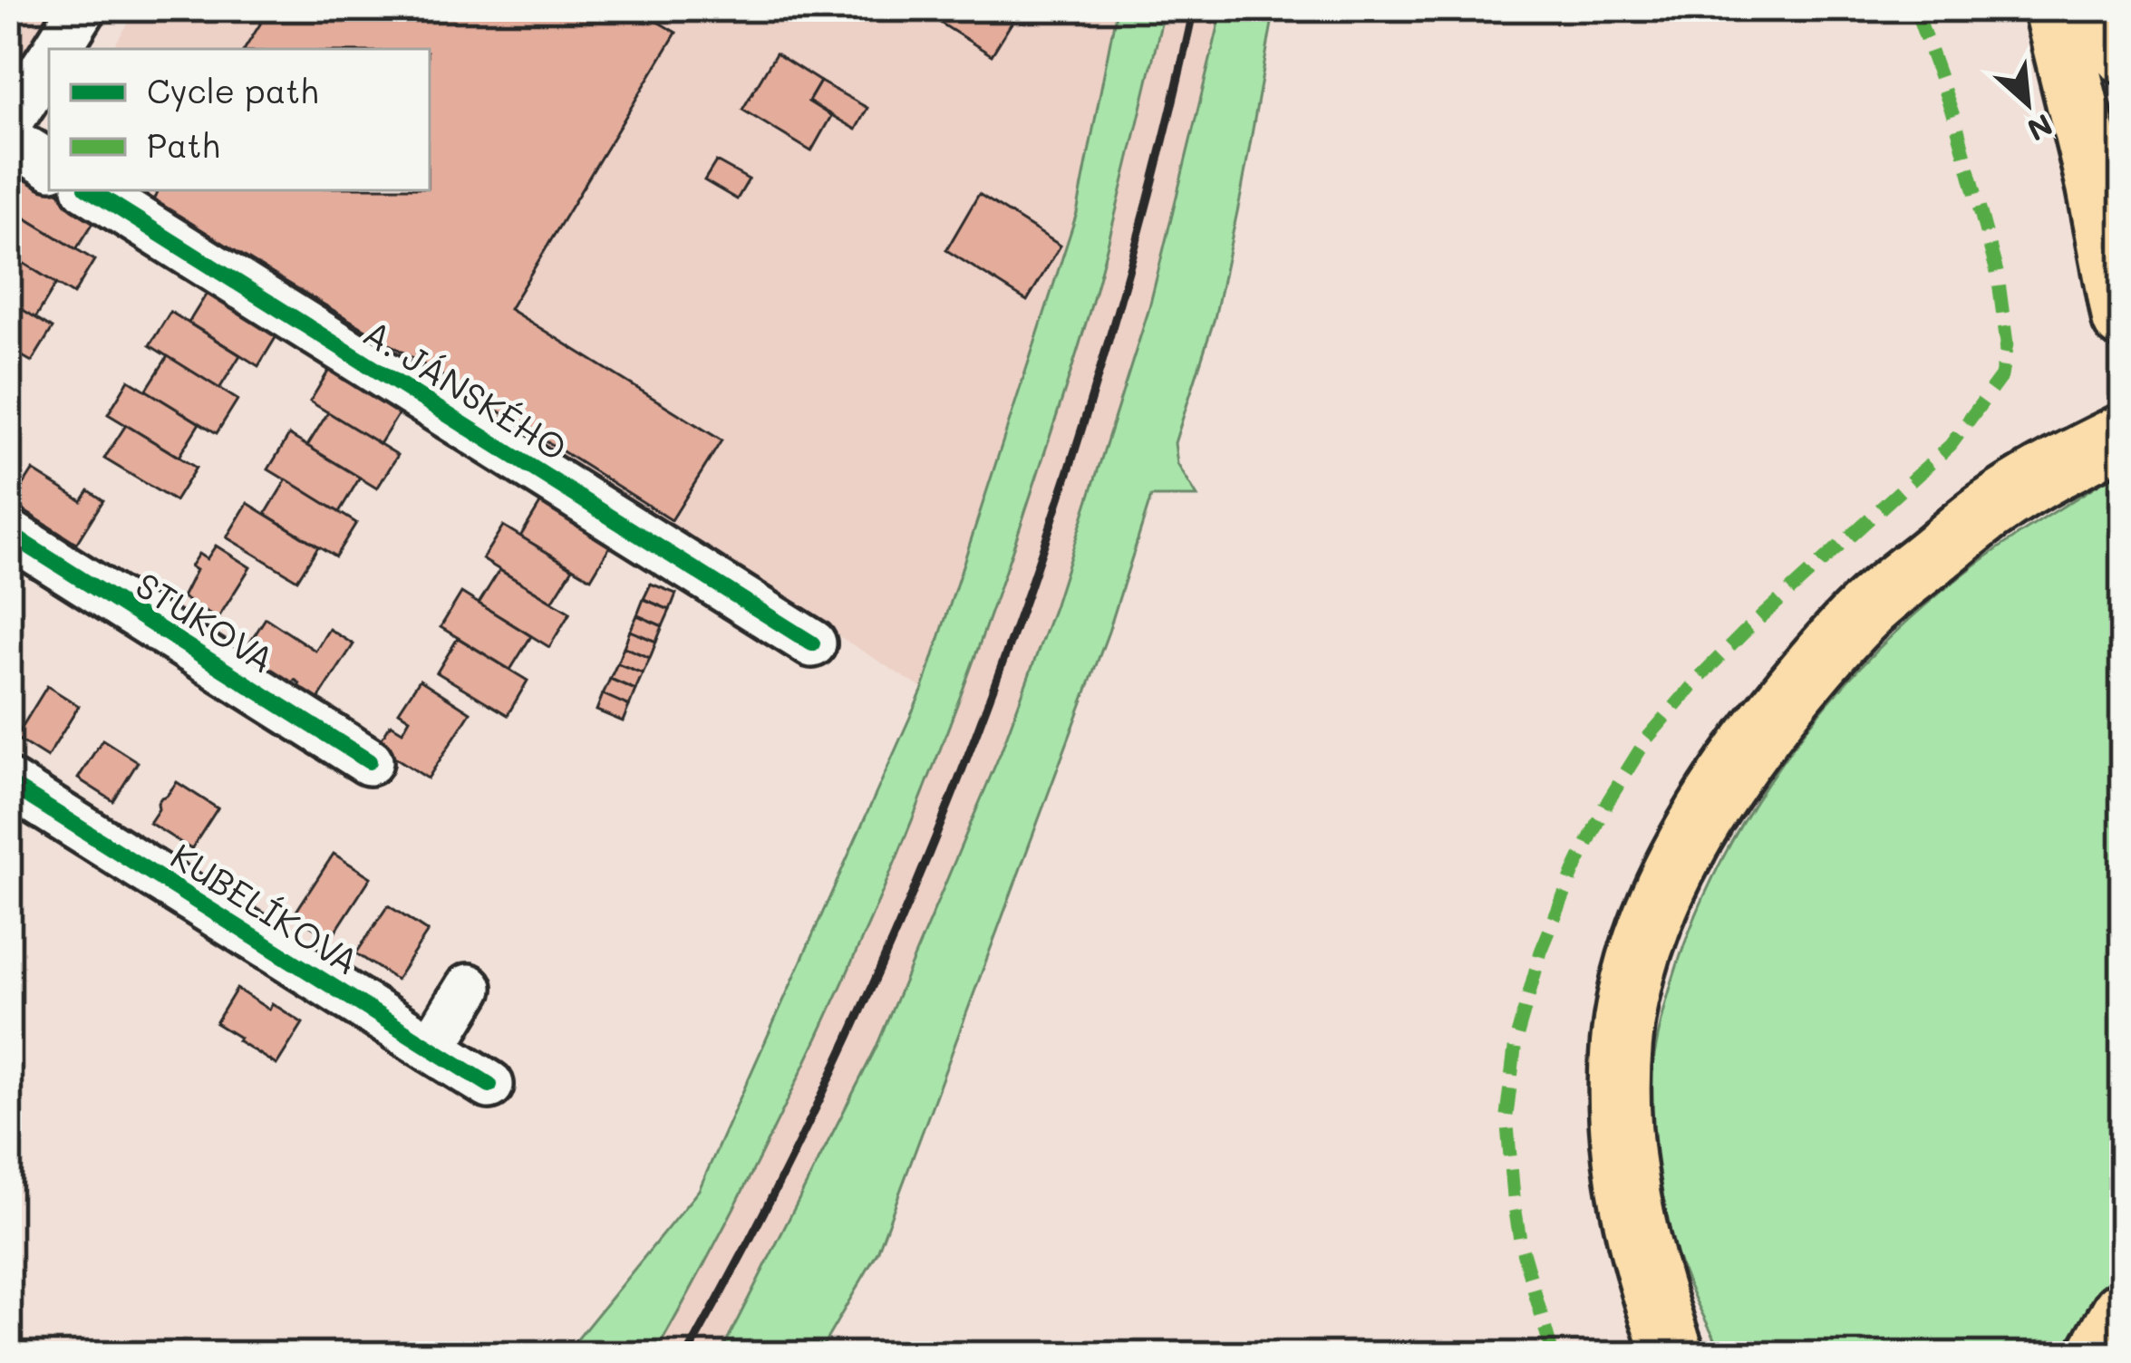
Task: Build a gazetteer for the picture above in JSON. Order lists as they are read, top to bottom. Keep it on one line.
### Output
{"streets":{"street":["A. JÁNSKÉHO","STUKOVA","KUBELÍKOVA"]},"legend":["Cycle path","Path"],"north":"bottom right"}
